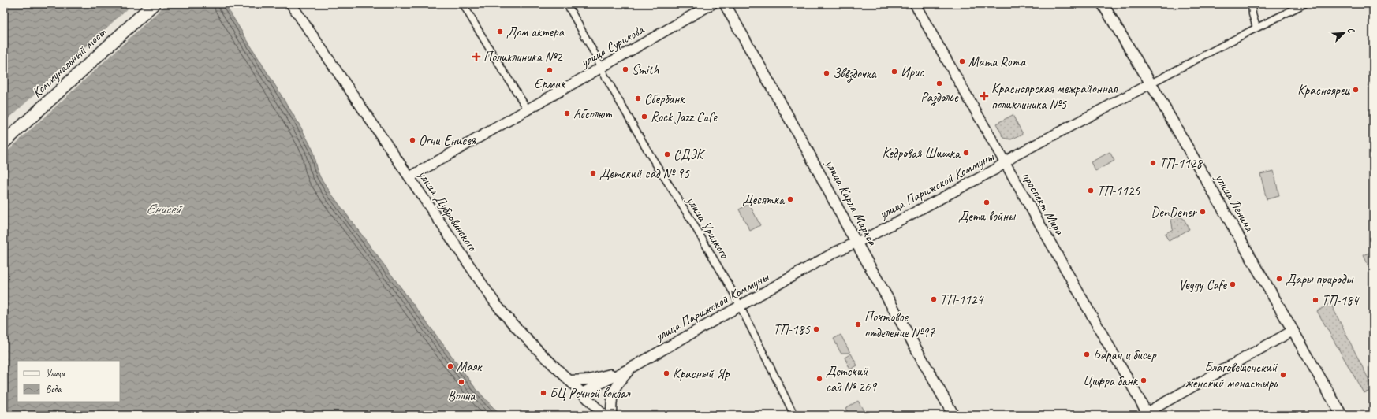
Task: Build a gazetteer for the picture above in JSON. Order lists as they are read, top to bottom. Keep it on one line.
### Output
{"streets":{"highway":["Коммунальный мост"],"main road":["улица Сурикова","улица Парижской Коммуны","улица Карла Маркса","улица Ленина","проспект Мира","улица Дубровинского"],"street":["улица Урицкого"]},"crossings":[["улица Сурикова","улица Дубровинского"],["улица Сурикова","улица Урицкого"],["улица Парижской Коммуны","улица Карла Маркса"],["улица Парижской Коммуны","улица Ленина"],["улица Парижской Коммуны","проспект Мира"],["улица Парижской Коммуны","улица Дубровинского"],["улица Парижской Коммуны","улица Урицкого"]],"water":["Енисей"],"places":{"other":["Дом актера","Mama Roma","Smith","Ермак","Ирис","Звёздочка","Раздолье","Красноярец","Сбербанк","Абсолют","Rock Jazz Cafe","Огни Енисея","Кедровая Шишка","СДЭК","ТП-1128","Детский сад № 95","ТП-1125","Десятка","Дети войны","DenDener","Дары природы","Veggy Cafe","ТП-1124","ТП-184","Почтовое отделение №97","ТП-185","Баран и бисер","Маяк","Красный Яр","Благовещенский женский монастырь","Детский сад № 269","Цифра банк","Волна","БЦ Речной вокзал"],"health":["Поликлиника №2","Красноярская межрайонная поликлиника №5"]},"legend":["Улица","Вода"],"north":"top right"}
